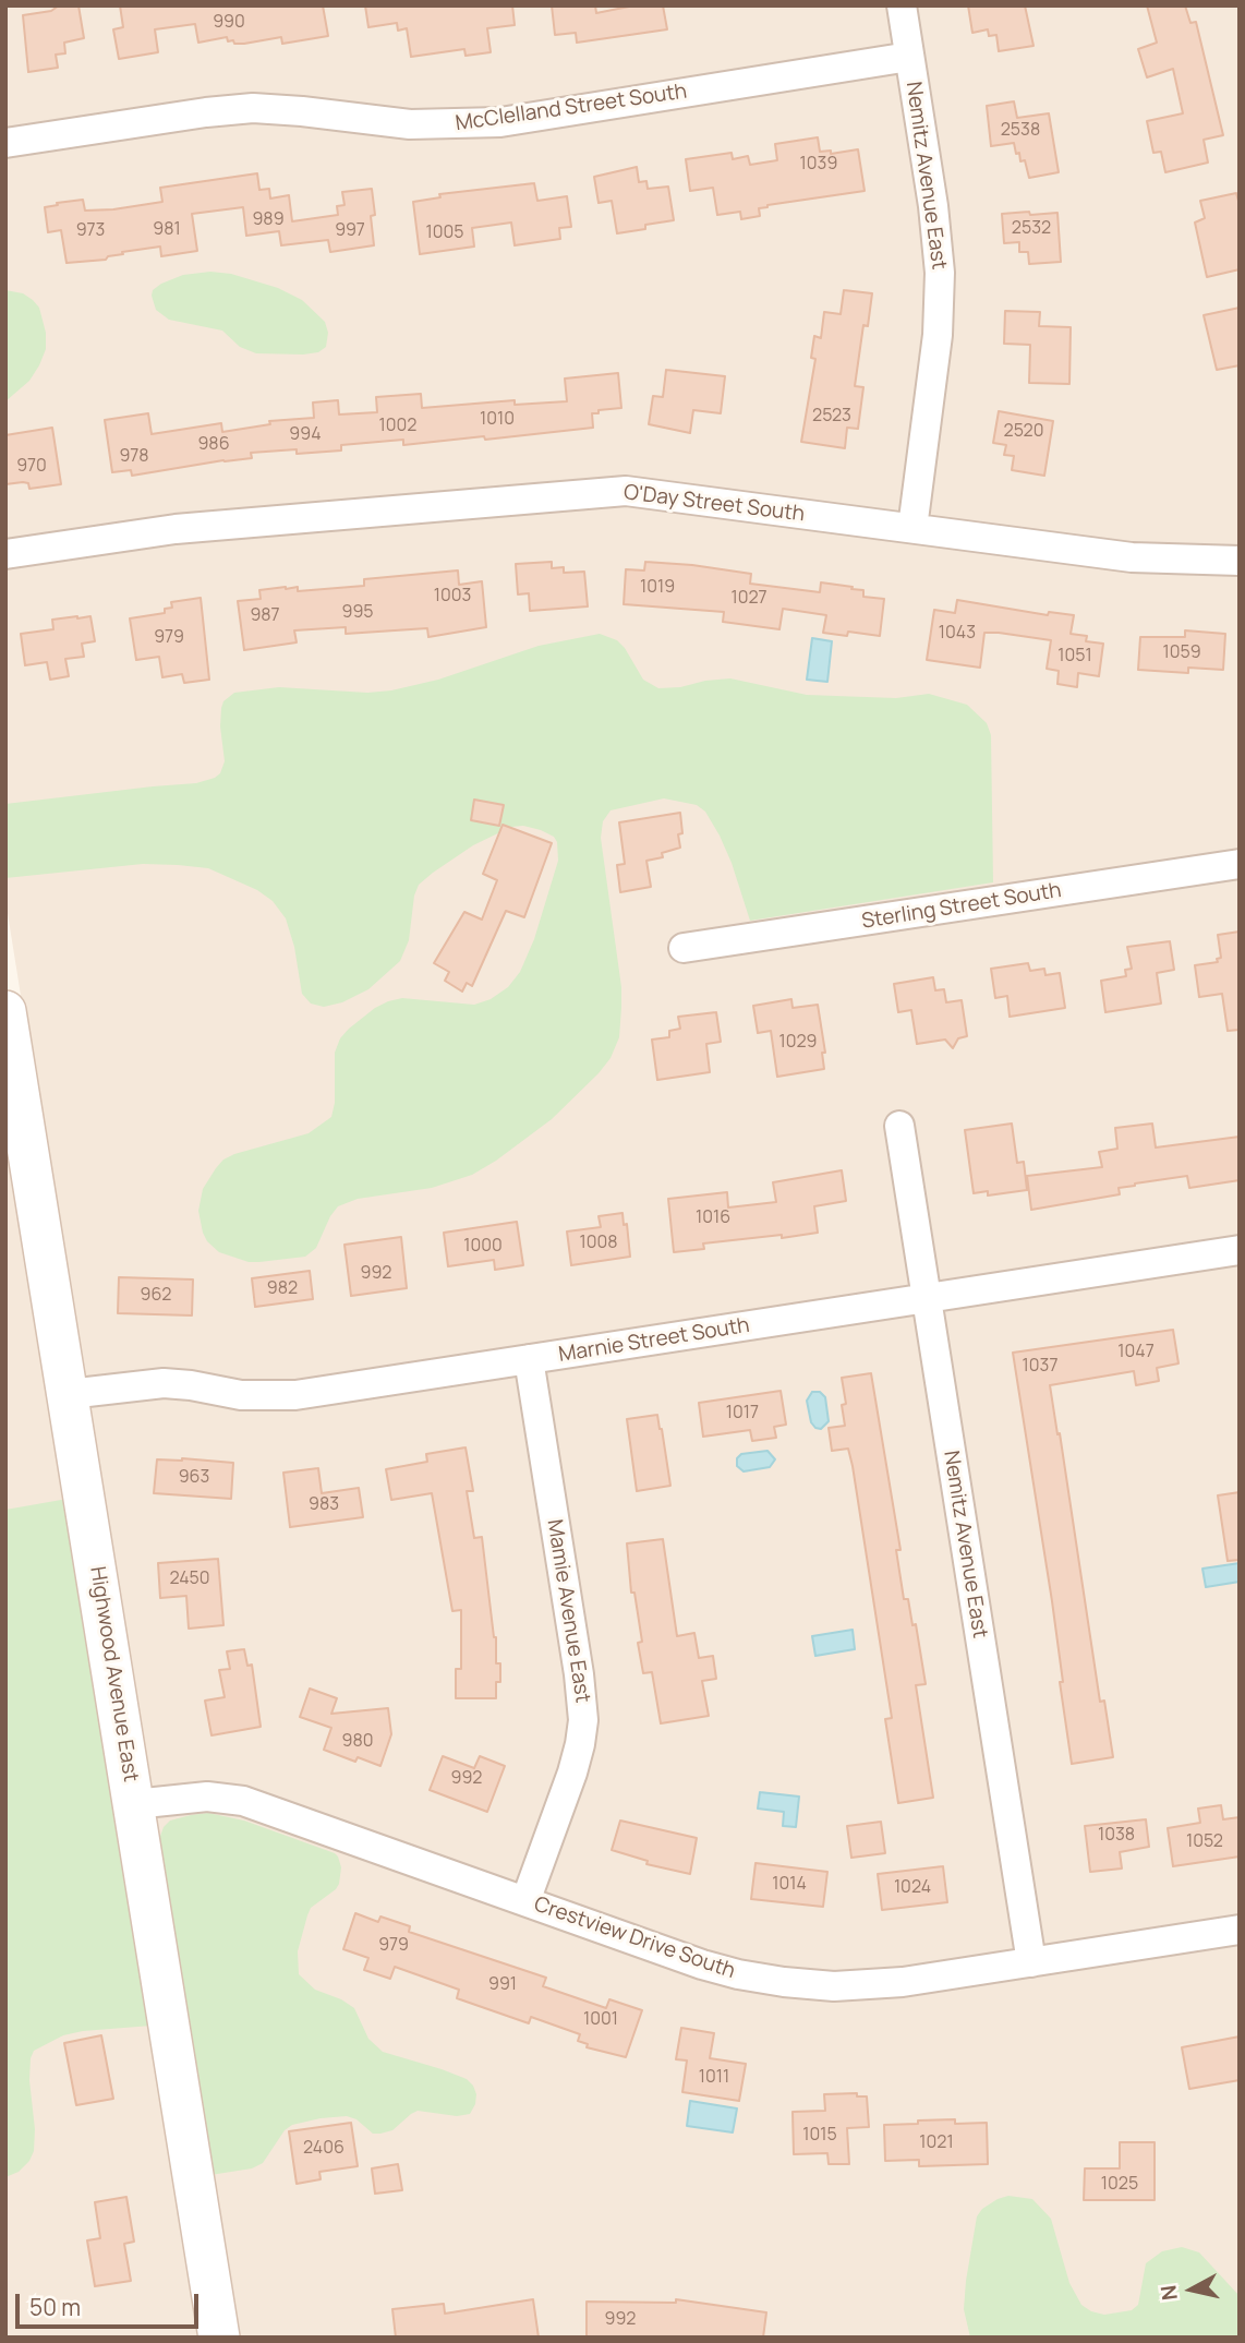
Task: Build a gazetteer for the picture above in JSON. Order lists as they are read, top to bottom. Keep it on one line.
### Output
{"streets":{"street":["McClelland Street South","Nemitz Avenue East","O'Day Street South","Sterling Street South","Marnie Street South","Mamie Avenue East","Highwood Avenue East","Crestview Drive South"]},"crossings":[["McClelland Street South","Nemitz Avenue East"],["Nemitz Avenue East","O'Day Street South"],["Nemitz Avenue East","Marnie Street South"],["Nemitz Avenue East","Crestview Drive South"],["Marnie Street South","Mamie Avenue East"],["Marnie Street South","Highwood Avenue East"],["Mamie Avenue East","Crestview Drive South"],["Highwood Avenue East","Crestview Drive South"]],"house_numbers":["990","2538","1039","989","2532","981","973","997","1005","2523","1010","1002","2520","994","986","978","970","1019","1003","1027","995","987","1043","979","1059","1051","1029","1016","1008","1000","992","982","962","1047","1037","1017","963","983","2450","980","992","1038","1052","1014","1024","979","991","1001","1011","1015","1021","2406","1025","992"],"scale_bar":"50 m","north":"left"}
